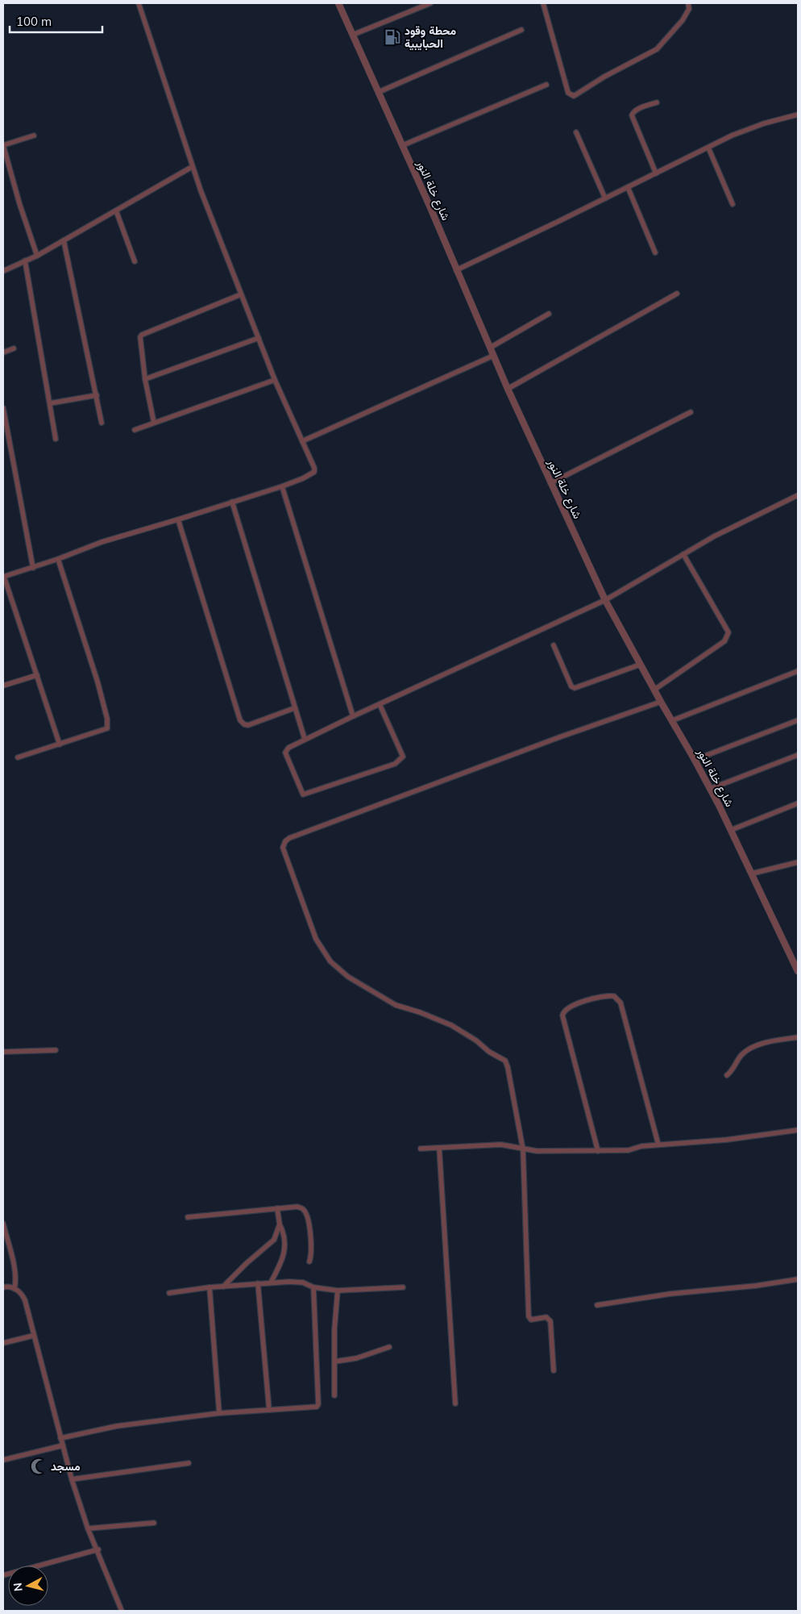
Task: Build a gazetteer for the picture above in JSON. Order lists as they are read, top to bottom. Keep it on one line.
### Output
{"streets":{"street":["شارع خلة النور"]},"places":{"fuel station":["محطة وقود الحبايبية"],"mosque":["مسجد"]},"scale_bar":"100 m","north":"left"}
